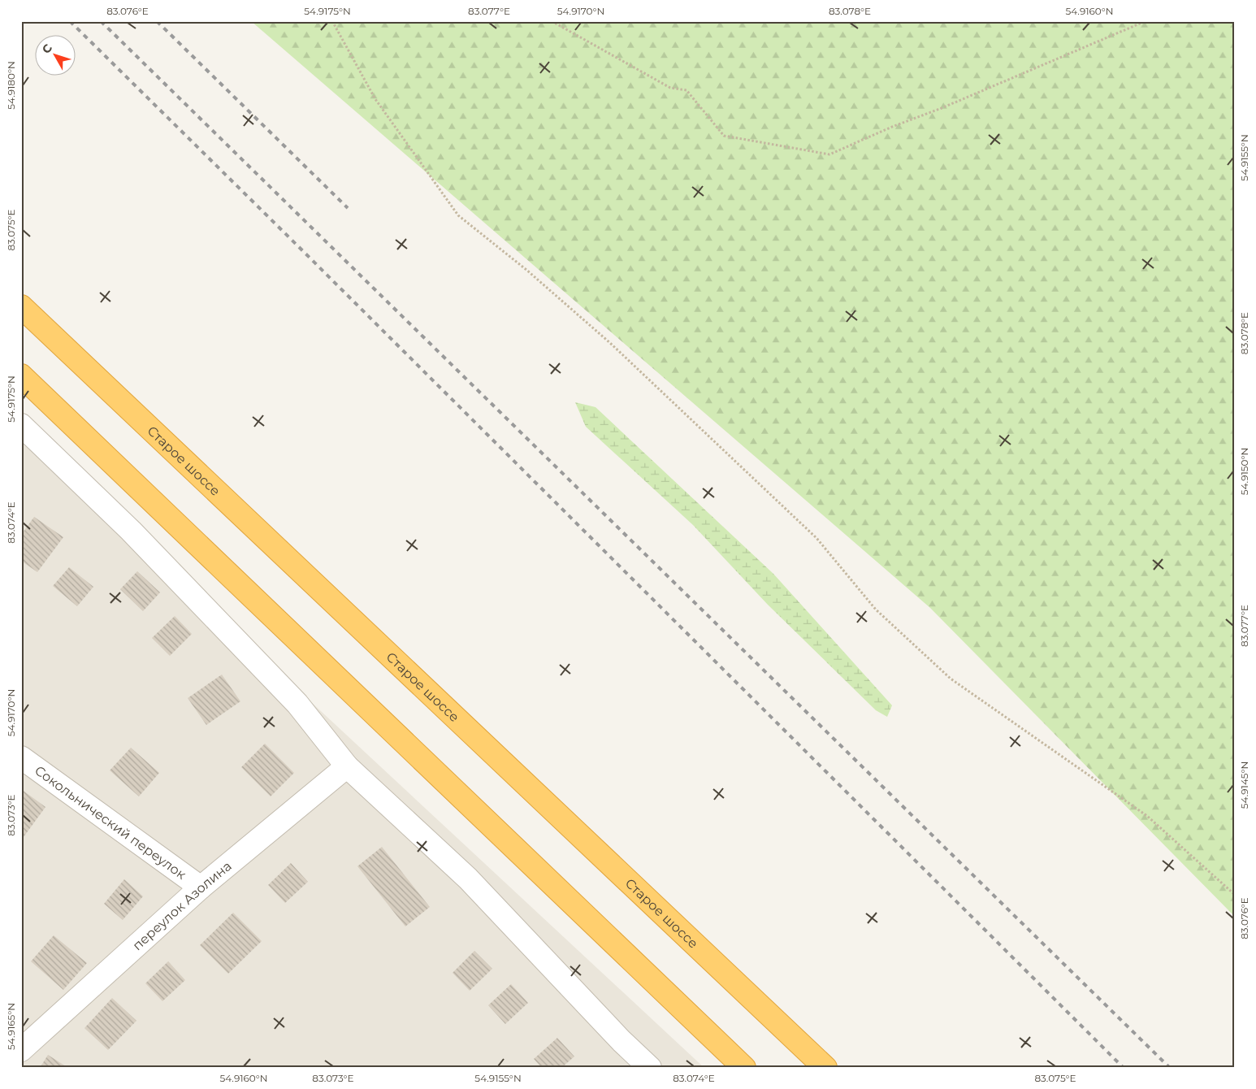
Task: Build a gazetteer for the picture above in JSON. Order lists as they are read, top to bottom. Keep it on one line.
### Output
{"streets":{"highway":["Старое шоссе"],"street":["Сокольнический переулок","переулок Азолина"]},"crossings":[["Сокольнический переулок","переулок Азолина"]],"north":"top left","coordinates":["83.076°E","54.9175°N","83.077°E","54.9170°N","83.078°E","54.9160°N","54.9180°N","54.9155°N","83.075°E","54.9150°N","83.074°E","54.9145°N","83.073°E","54.9165°N"]}
